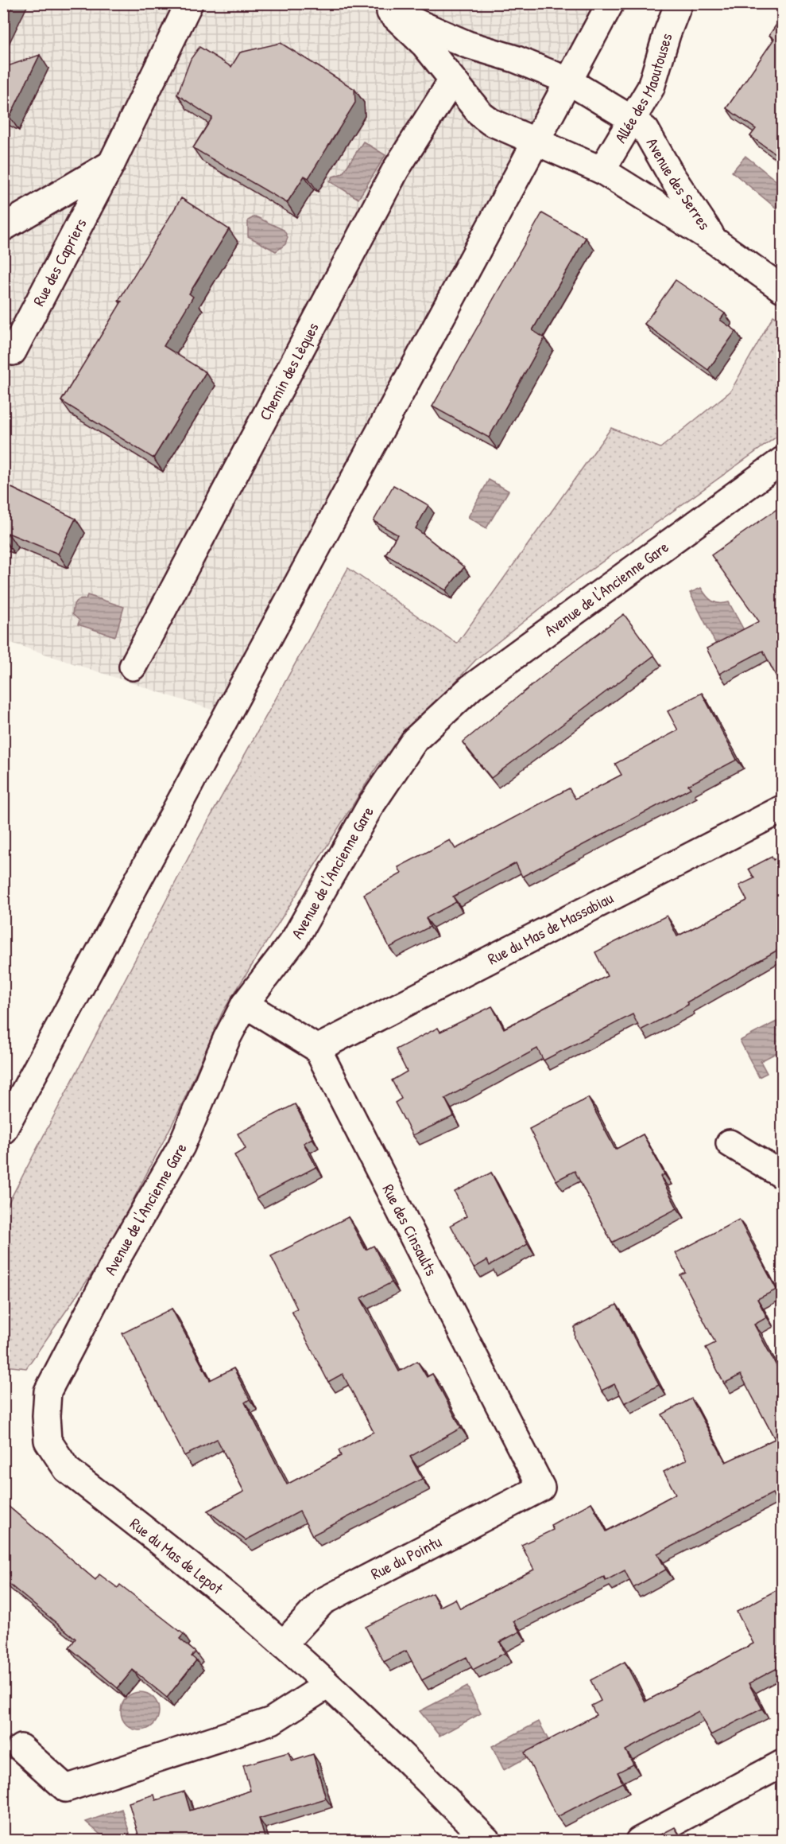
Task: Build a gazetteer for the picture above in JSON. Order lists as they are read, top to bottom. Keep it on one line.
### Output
{"streets":{"street":["Allée des Maoutouses","Avenue des Serres","Rue des Capriers","Chemin des Lèques","Avenue de l'Ancienne Gare","Rue du Mas de Massabiau","Rue des Cinsaults","Rue du Mas de Lepot","Rue du Pointu"]},"crossings":[["Allée des Maoutouses","Avenue des Serres"],["Avenue des Serres","Chemin des Lèques"],["Avenue de l'Ancienne Gare","Rue du Mas de Lepot"],["Rue du Mas de Massabiau","Rue des Cinsaults"],["Rue des Cinsaults","Rue du Pointu"],["Rue du Mas de Lepot","Rue du Pointu"]]}
